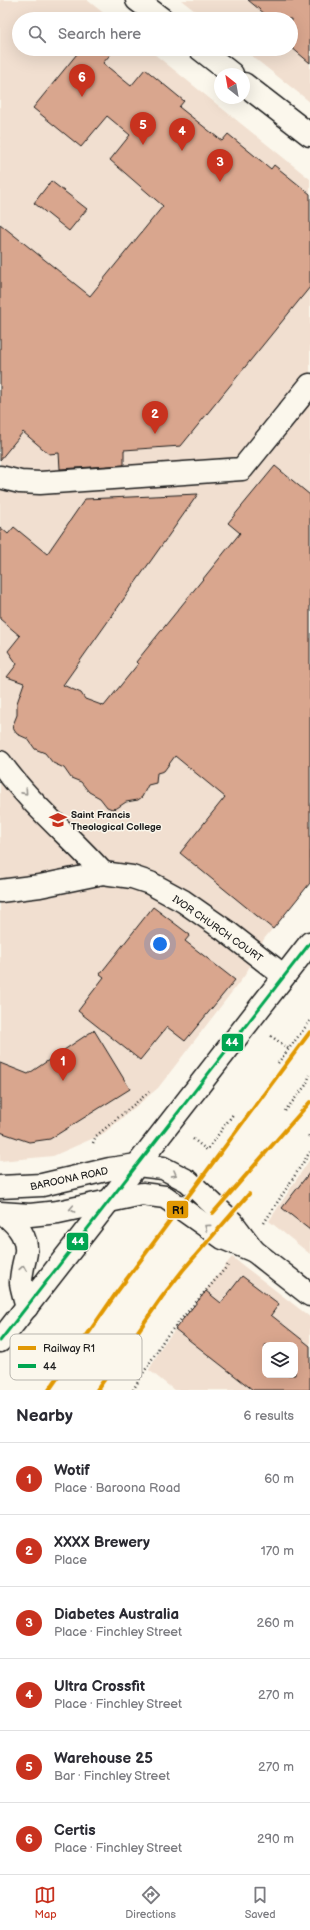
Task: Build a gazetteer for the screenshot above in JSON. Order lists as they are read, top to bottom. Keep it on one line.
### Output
{"streets":{"street":["IVOR CHURCH COURT","BAROONA ROAD"]},"places":{"school or university":["Saint Francis Theological College"]},"lines":["transit line 44","rail line R1"],"legend":["Railway R1","44"],"north":"top left","page":{"search":"Search here","pins":["6","5","4","3","2","1"],"heading":["Nearby","6 results"],"list":[{"mark":"1","name":"Wotif","note":"Place · Baroona Road","value":"60 m"},{"mark":"2","name":"XXXX Brewery","note":"Place","value":"170 m"},{"mark":"3","name":"Diabetes Australia","note":"Place · Finchley Street","value":"260 m"},{"mark":"4","name":"Ultra Crossfit","note":"Place · Finchley Street","value":"270 m"},{"mark":"5","name":"Warehouse 25","note":"Bar · Finchley Street","value":"270 m"},{"mark":"6","name":"Certis","note":"Place · Finchley Street","value":"290 m"}],"nav":["Map","Directions","Saved"]}}
